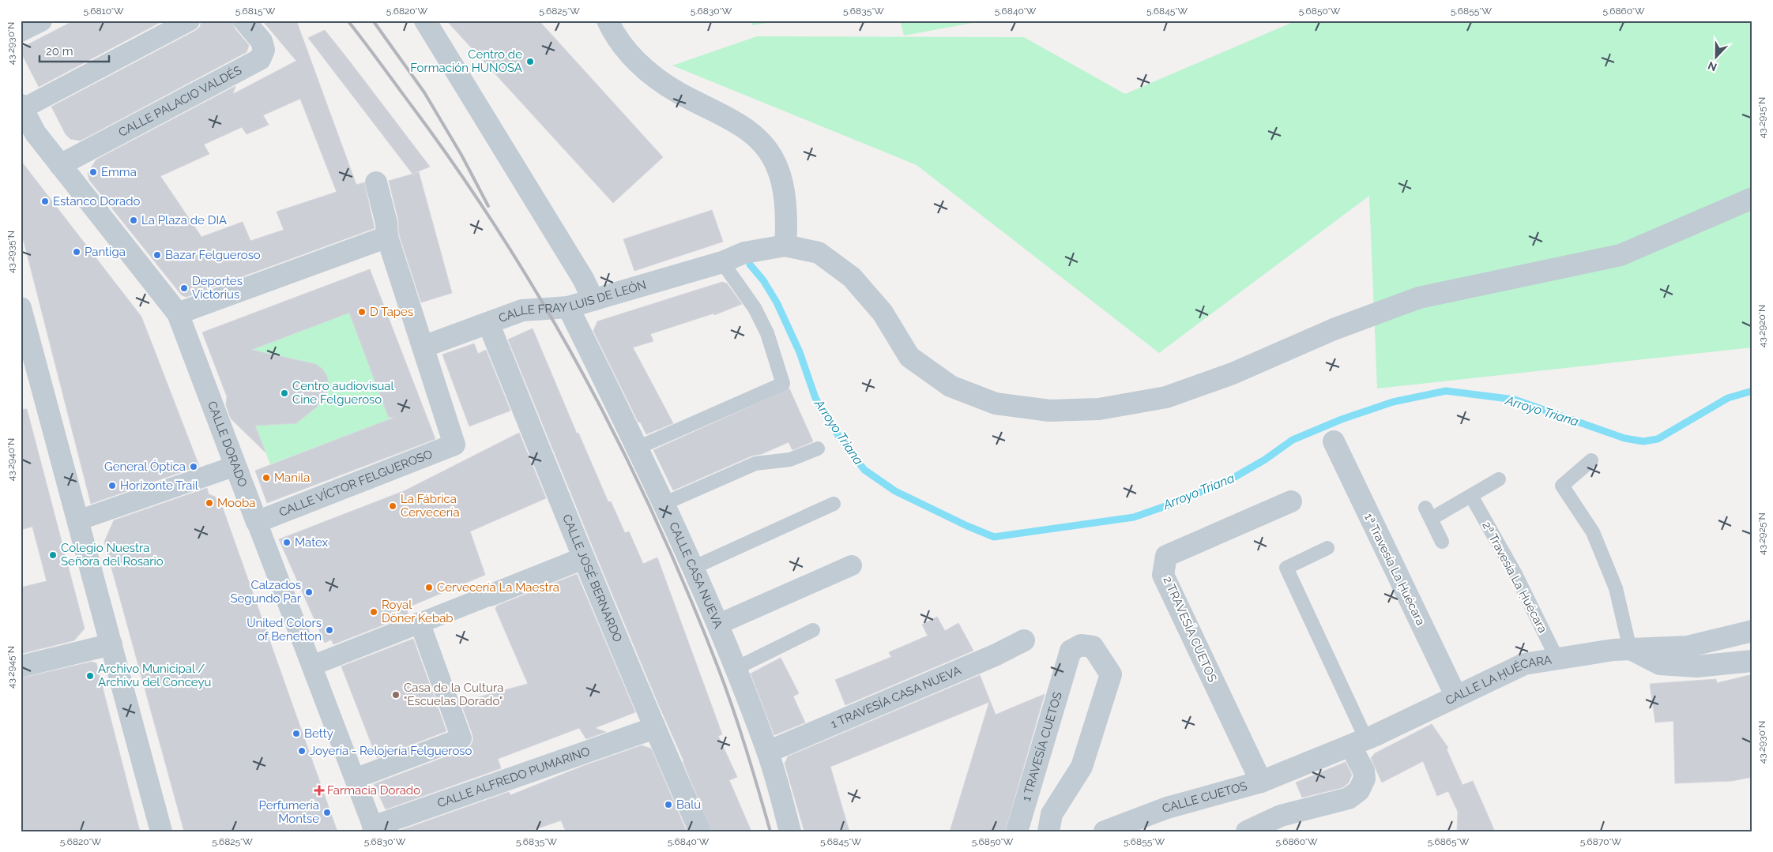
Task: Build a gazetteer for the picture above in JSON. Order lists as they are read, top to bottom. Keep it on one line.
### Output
{"streets":{"street":["CALLE PALACIO VALDÉS","CALLE FRAY LUIS DE LEÓN","CALLE DORADO","CALLE VÍCTOR FELGUEROSO","1ª Travesía La Ḥuécara","CALLE CASA NUEVA","CALLE JOSÉ BERNARDO","2 TRAVESÍA CUETOS","CALLE LA ḤUÉCARA","1 TRAVESÍA CASA NUEVA","1 TRAVESÍA CUETOS","CALLE ALFREDO PUMARINO","CALLE CUETOS"],"lane":["2ª Travesía La Ḥuécara"]},"crossings":[["CALLE PALACIO VALDÉS","CALLE DORADO"],["CALLE FRAY LUIS DE LEÓN","CALLE VÍCTOR FELGUEROSO"],["CALLE FRAY LUIS DE LEÓN","CALLE CASA NUEVA"],["CALLE FRAY LUIS DE LEÓN","CALLE JOSÉ BERNARDO"],["CALLE DORADO","CALLE VÍCTOR FELGUEROSO"],["CALLE DORADO","CALLE ALFREDO PUMARINO"],["1ª Travesía La Ḥuécara","CALLE LA ḤUÉCARA"],["CALLE CASA NUEVA","1 TRAVESÍA CASA NUEVA"],["2ª Travesía La Ḥuécara","CALLE LA ḤUÉCARA"],["CALLE JOSÉ BERNARDO","CALLE ALFREDO PUMARINO"],["2 TRAVESÍA CUETOS","CALLE LA ḤUÉCARA"],["2 TRAVESÍA CUETOS","CALLE CUETOS"],["CALLE LA ḤUÉCARA","CALLE CUETOS"]],"water":["Arroyo Triana"],"places":{"other":["Centro de Formación HUNOSA","Emma","Estanco Dorado","La Plaza de DIA","Pantiga","Bazar Felgueroso","Deportes Victorius","D Tapes","Centro audiovisual Cine Felgueroso","General Óptica","Manila","Horizonte Trail","Mooba","La Fábrica Cervecería","Matex","Colegio Nuestra Señora del Rosario","Cervecería La Maestra","Calzados Segundo Par","Royal Döner Kebab","United Colors of Benetton","Archivo Municipal / Archivu del Conceyu","Casa de la Cultura \"Escuelas Dorado\"","Betty","Joyería - Relojería Felgueroso","Balú","Perfumería Montse"],"health":["Farmacia Dorado"]},"scale_bar":"20 m","north":"bottom","coordinates":["5.6810°W","5.6815°W","5.6820°W","5.6825°W","5.6830°W","5.6835°W","5.6840°W","5.6845°W","5.6850°W","5.6855°W","5.6860°W","43.2930°N","43.2915°N","43.2935°N","43.2920°N","43.2940°N","43.2925°N","43.2945°N","5.6865°W","5.6870°W"]}
